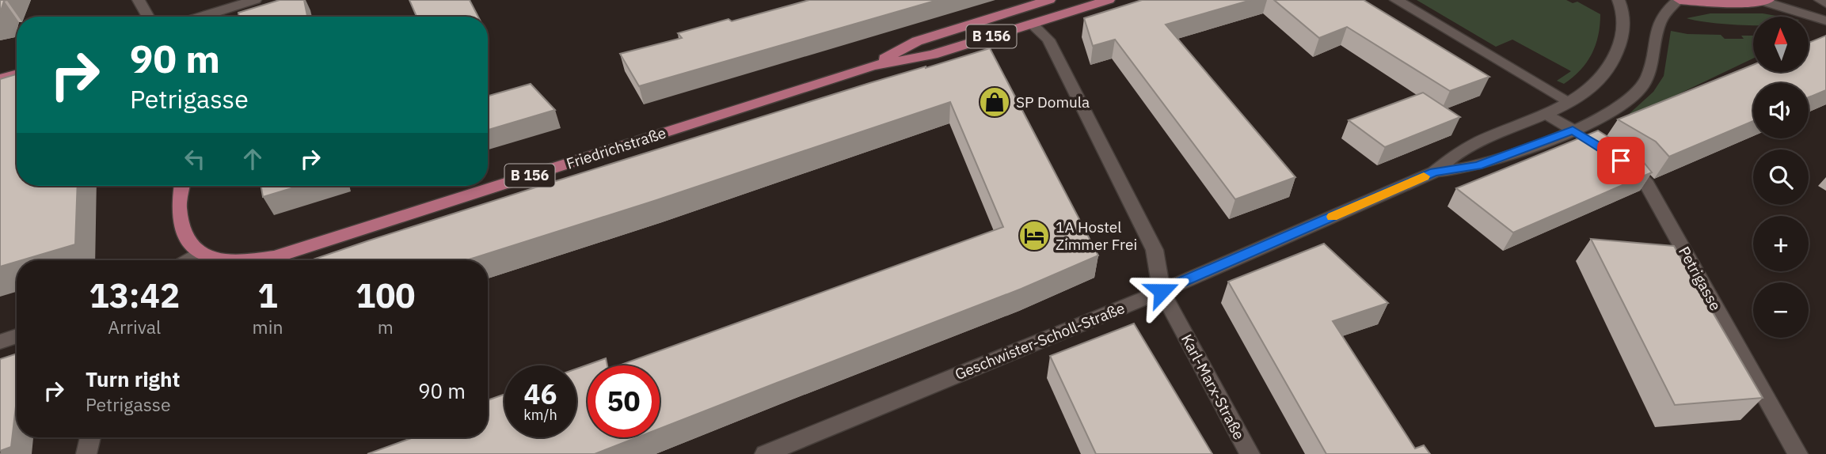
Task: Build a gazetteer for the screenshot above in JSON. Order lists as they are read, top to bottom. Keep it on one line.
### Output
{"streets":{"main road":["B 156","Friedrichstraße"],"street":["Petrigasse","Geschwister-Scholl-Straße","Karl-Marx-Straße"]},"crossings":[["Friedrichstraße","Karl-Marx-Straße"],["Geschwister-Scholl-Straße","Karl-Marx-Straße"]],"places":{"shop":["SP Domula"],"hotel":["1A Hostel Zimmer Frei"]},"north":"top","page":{"map_buttons":["+","−"],"turn":["90 m","Petrigasse"],"eta":["13:42","Arrival","1","min","100","m"],"list":[{"name":"Turn right","note":"Petrigasse","value":"90 m"}],"speed":"46 km/h","limit":"50"}}
